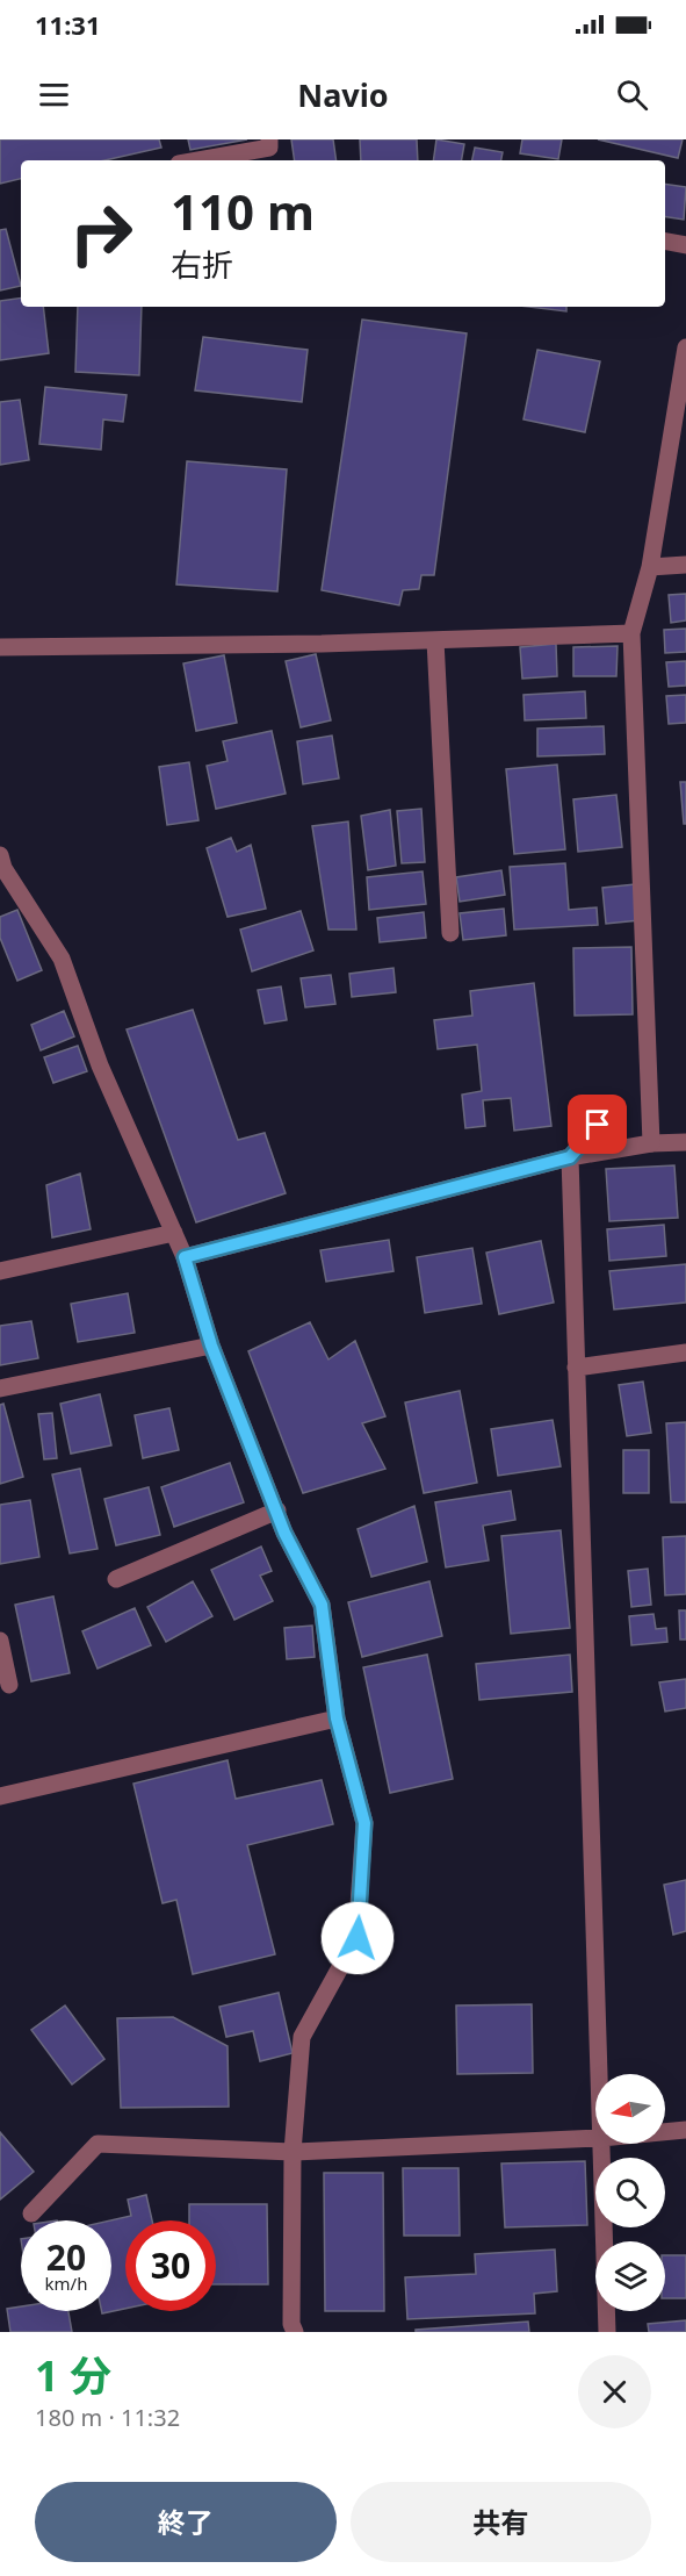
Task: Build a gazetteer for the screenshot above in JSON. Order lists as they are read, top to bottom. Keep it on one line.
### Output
{"north":"left","page":{"status":"11:31","header":"Navio","turn":["110 m","右折"],"speed":"20 km/h","limit":"30","heading":["1 分","180 m · 11:32"],"buttons":["終了","共有"]}}
